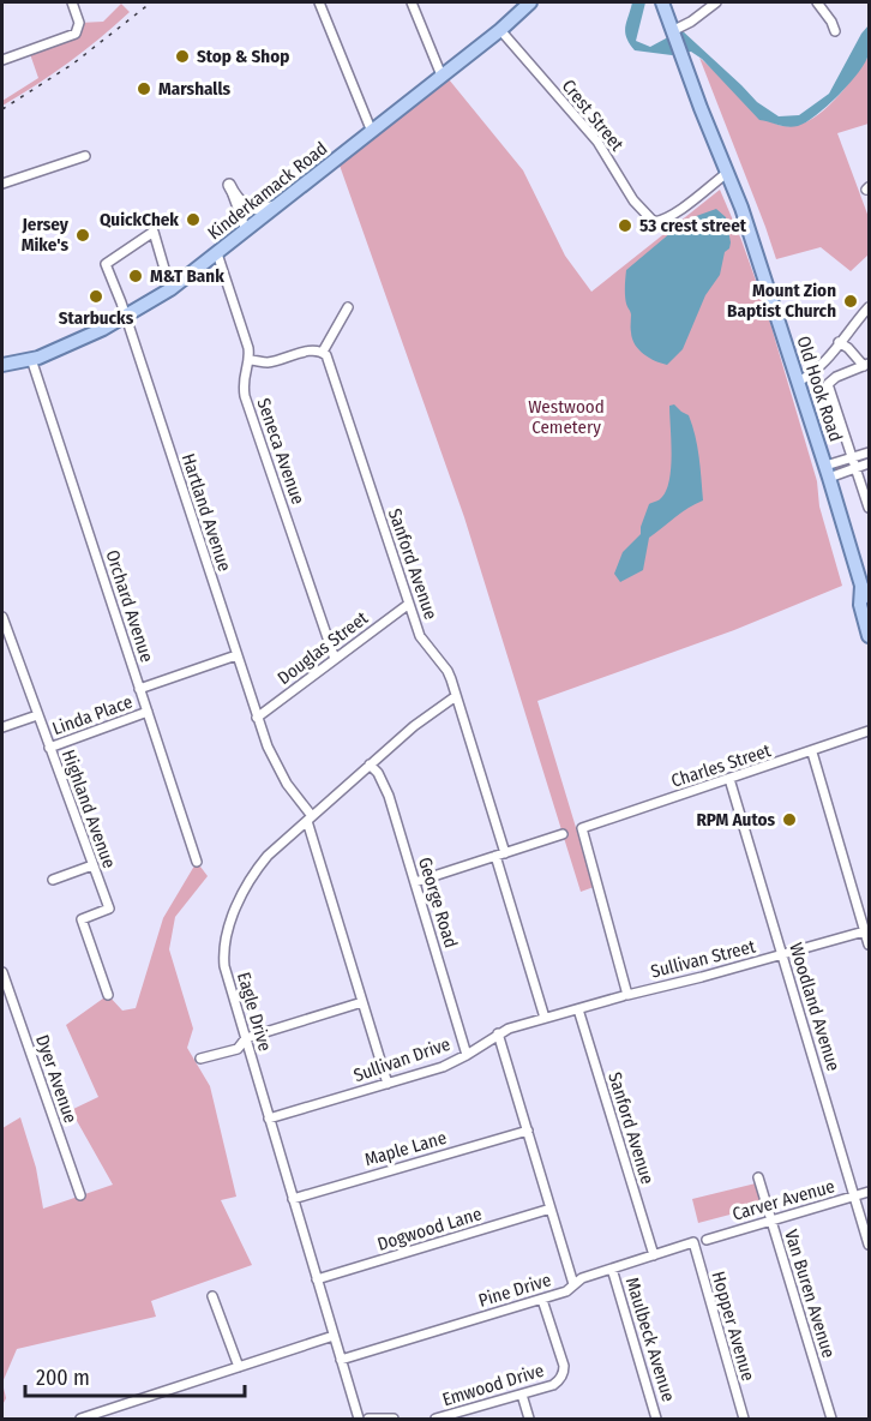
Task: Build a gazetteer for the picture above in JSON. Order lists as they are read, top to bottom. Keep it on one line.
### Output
{"streets":{"main road":["Kinderkamack Road","Old Hook Road"],"street":["Crest Street","Seneca Avenue","Hartland Avenue","Sanford Avenue","Orchard Avenue","Douglas Street","Linda Place","Charles Street","Highland Avenue","George Road","Sullivan Street","Woodland Avenue","Eagle Drive","Sullivan Drive","Dyer Avenue","Maple Lane","Carver Avenue","Dogwood Lane","Pine Drive","Van Buren Avenue","Hopper Avenue","Maulbeck Avenue","Emwood Drive"]},"crossings":[["Crest Street","Kinderkamack Road"],["Crest Street","Old Hook Road"],["Kinderkamack Road","Seneca Avenue"],["Kinderkamack Road","Hartland Avenue"],["Kinderkamack Road","Orchard Avenue"],["Seneca Avenue","Douglas Street"],["Hartland Avenue","Douglas Street"],["Hartland Avenue","Linda Place"],["Hartland Avenue","Eagle Drive"],["Hartland Avenue","Sullivan Drive"],["Sanford Avenue","Douglas Street"],["Sanford Avenue","Eagle Drive"],["Sanford Avenue","Sullivan Drive"],["Sanford Avenue","Pine Drive"],["Orchard Avenue","Linda Place"],["Linda Place","Highland Avenue"],["Charles Street","Sullivan Street"],["Charles Street","Woodland Avenue"],["Charles Street","Sullivan Drive"],["George Road","Eagle Drive"],["George Road","Sullivan Drive"],["Sullivan Street","Woodland Avenue"],["Sullivan Street","Sullivan Drive"],["Woodland Avenue","Carver Avenue"],["Eagle Drive","Sullivan Drive"],["Eagle Drive","Maple Lane"],["Eagle Drive","Dogwood Lane"],["Eagle Drive","Pine Drive"],["Carver Avenue","Van Buren Avenue"],["Pine Drive","Hopper Avenue"],["Pine Drive","Maulbeck Avenue"],["Pine Drive","Emwood Drive"]],"parks":["Westwood Cemetery"],"places":["Stop & Shop","Marshalls","QuickChek","53 crest street","Jersey Mike's","M&T Bank","Starbucks","Mount Zion Baptist Church","RPM Autos"],"scale_bar":"200 m"}
